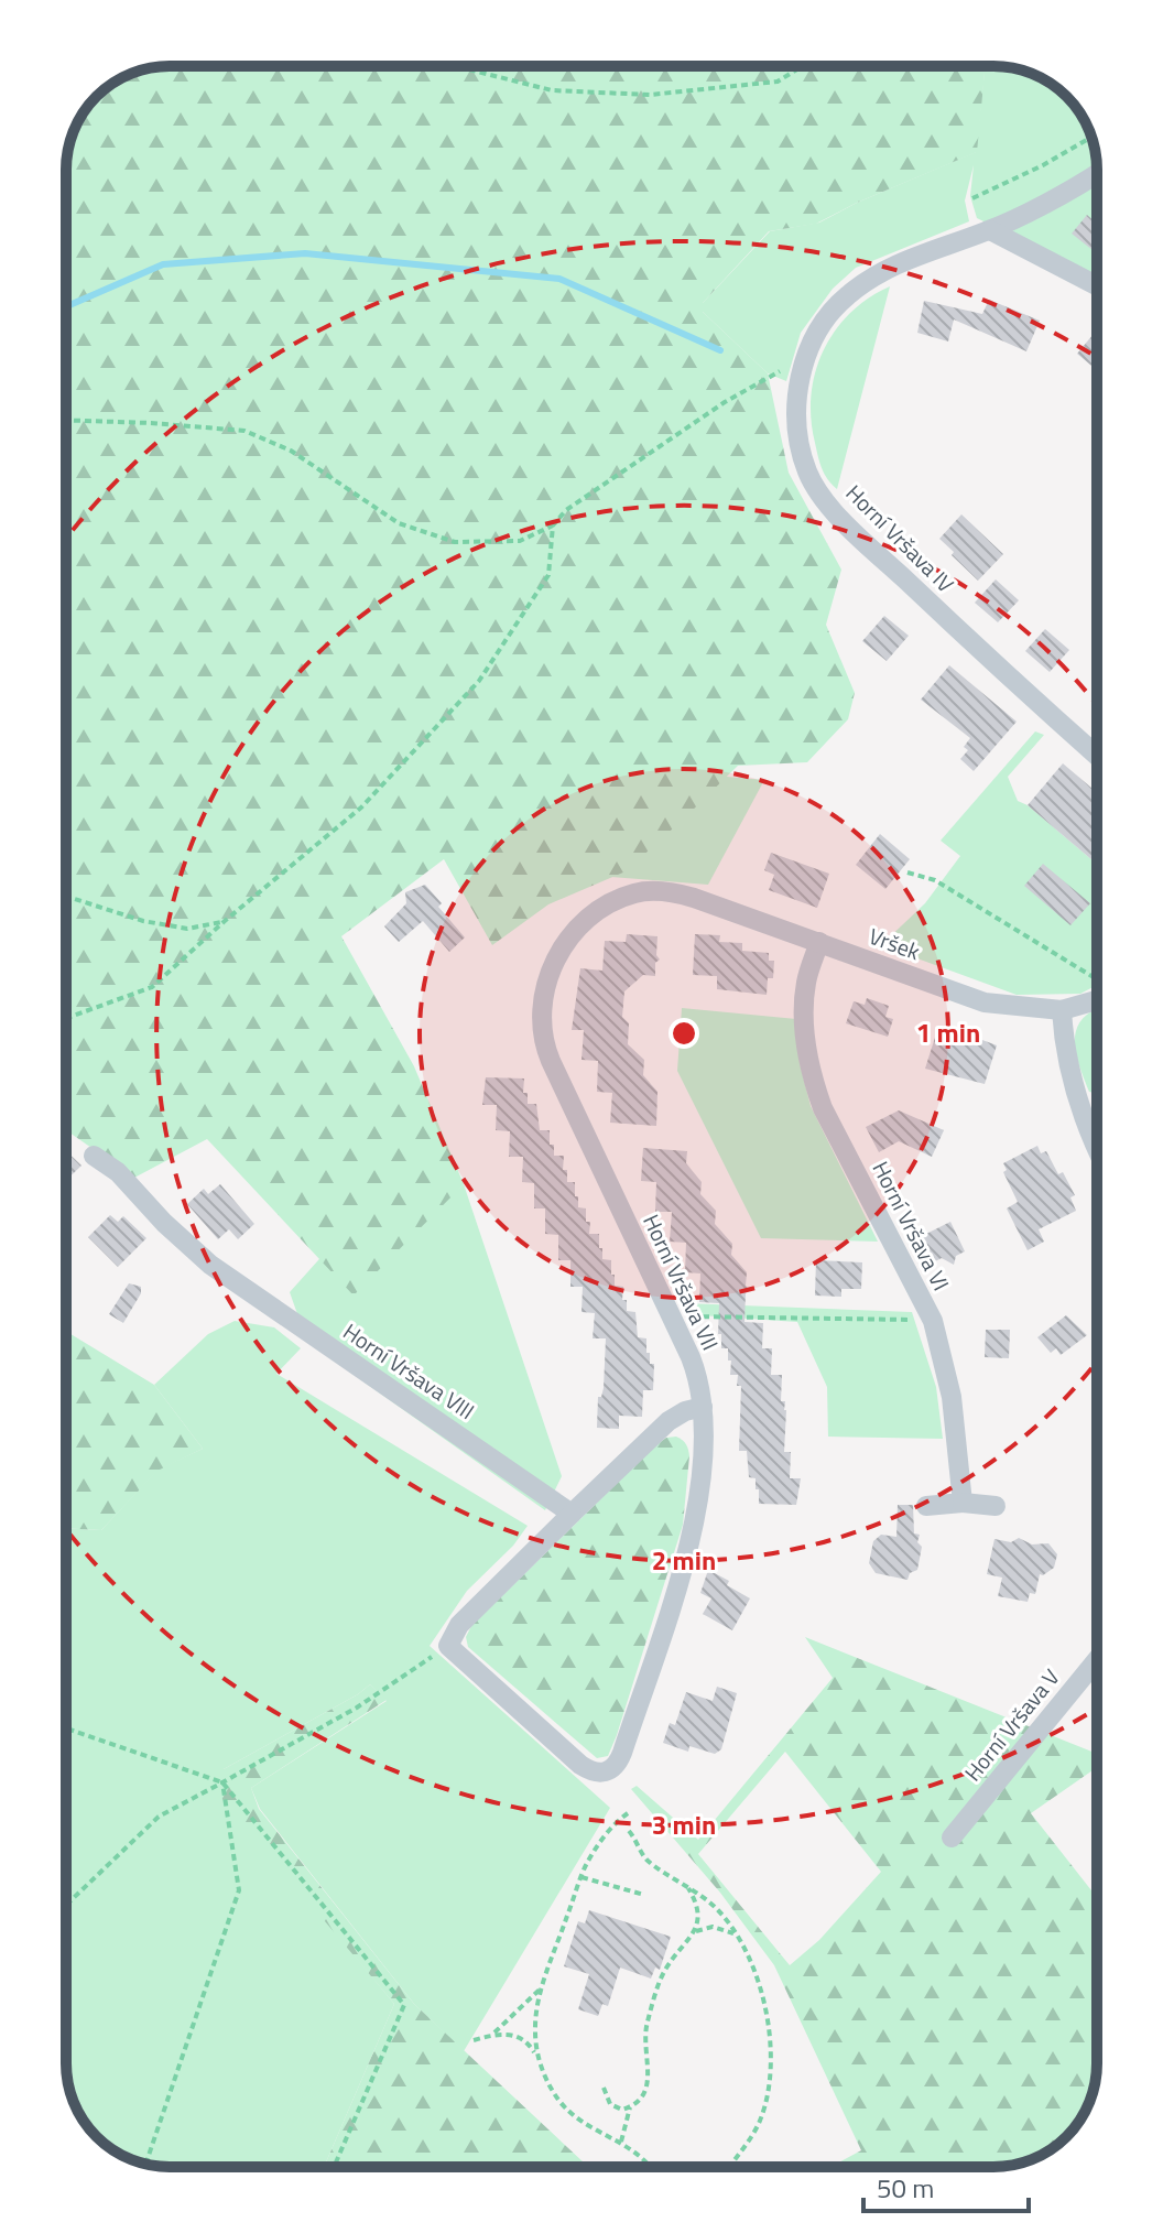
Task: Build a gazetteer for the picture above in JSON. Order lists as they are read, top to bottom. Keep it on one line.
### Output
{"streets":{"street":["Horní Vršava IV","Vršek","Horní Vršava VI","Horní Vršava VII","Horní Vršava VIII","Horní Vršava V"]},"crossings":[["Vršek","Horní Vršava VI"],["Vršek","Horní Vršava VII"]],"scale_bar":"50 m","rings":["1 min","2 min","3 min"]}
